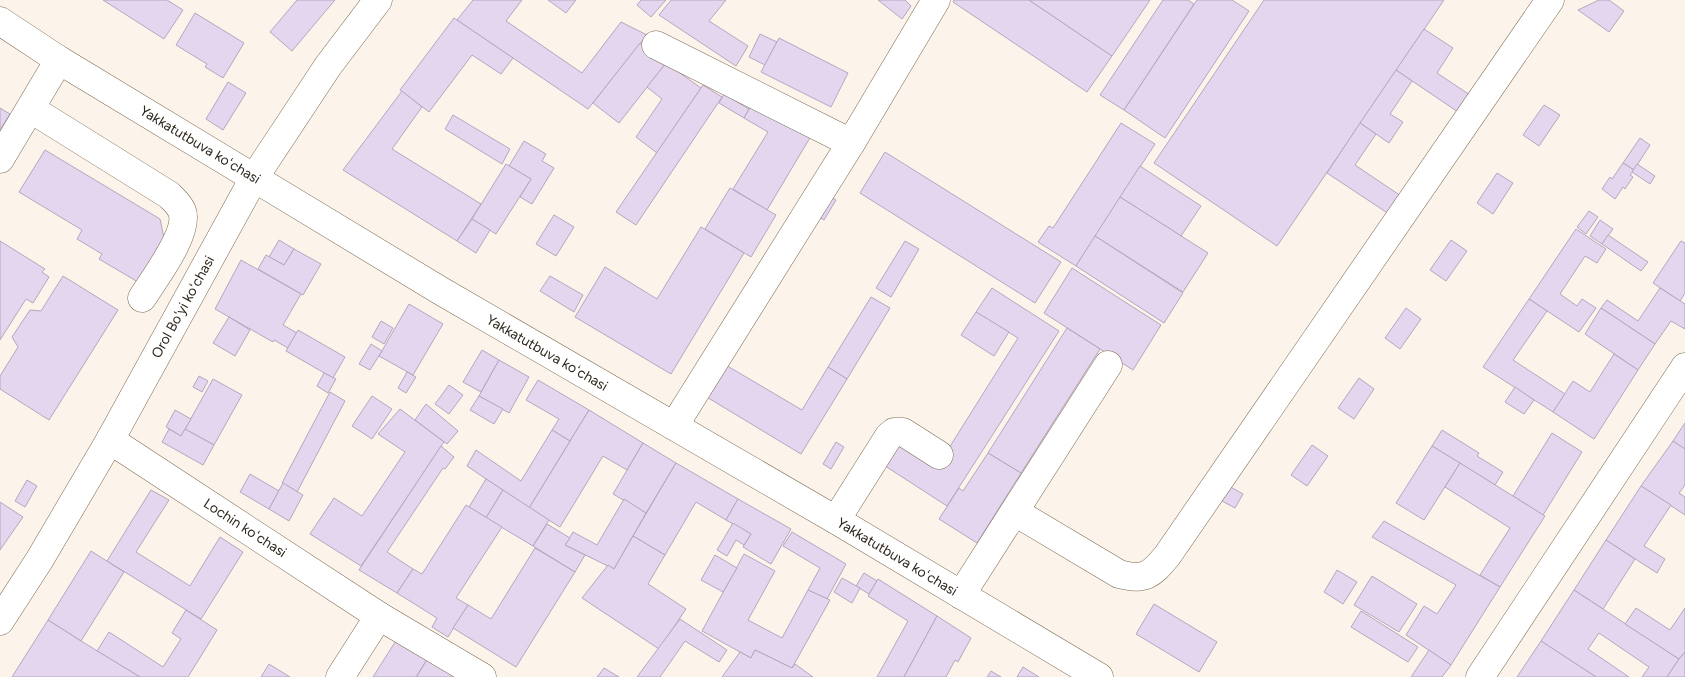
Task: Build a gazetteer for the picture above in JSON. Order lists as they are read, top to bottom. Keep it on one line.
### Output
{"streets":{"street":["Yakkatutbuva koʻchasi","Orol Boʻyi koʻchasi","Lochin koʻchasi"]},"crossings":[["Yakkatutbuva koʻchasi","Orol Boʻyi koʻchasi"],["Orol Boʻyi koʻchasi","Lochin koʻchasi"]]}
